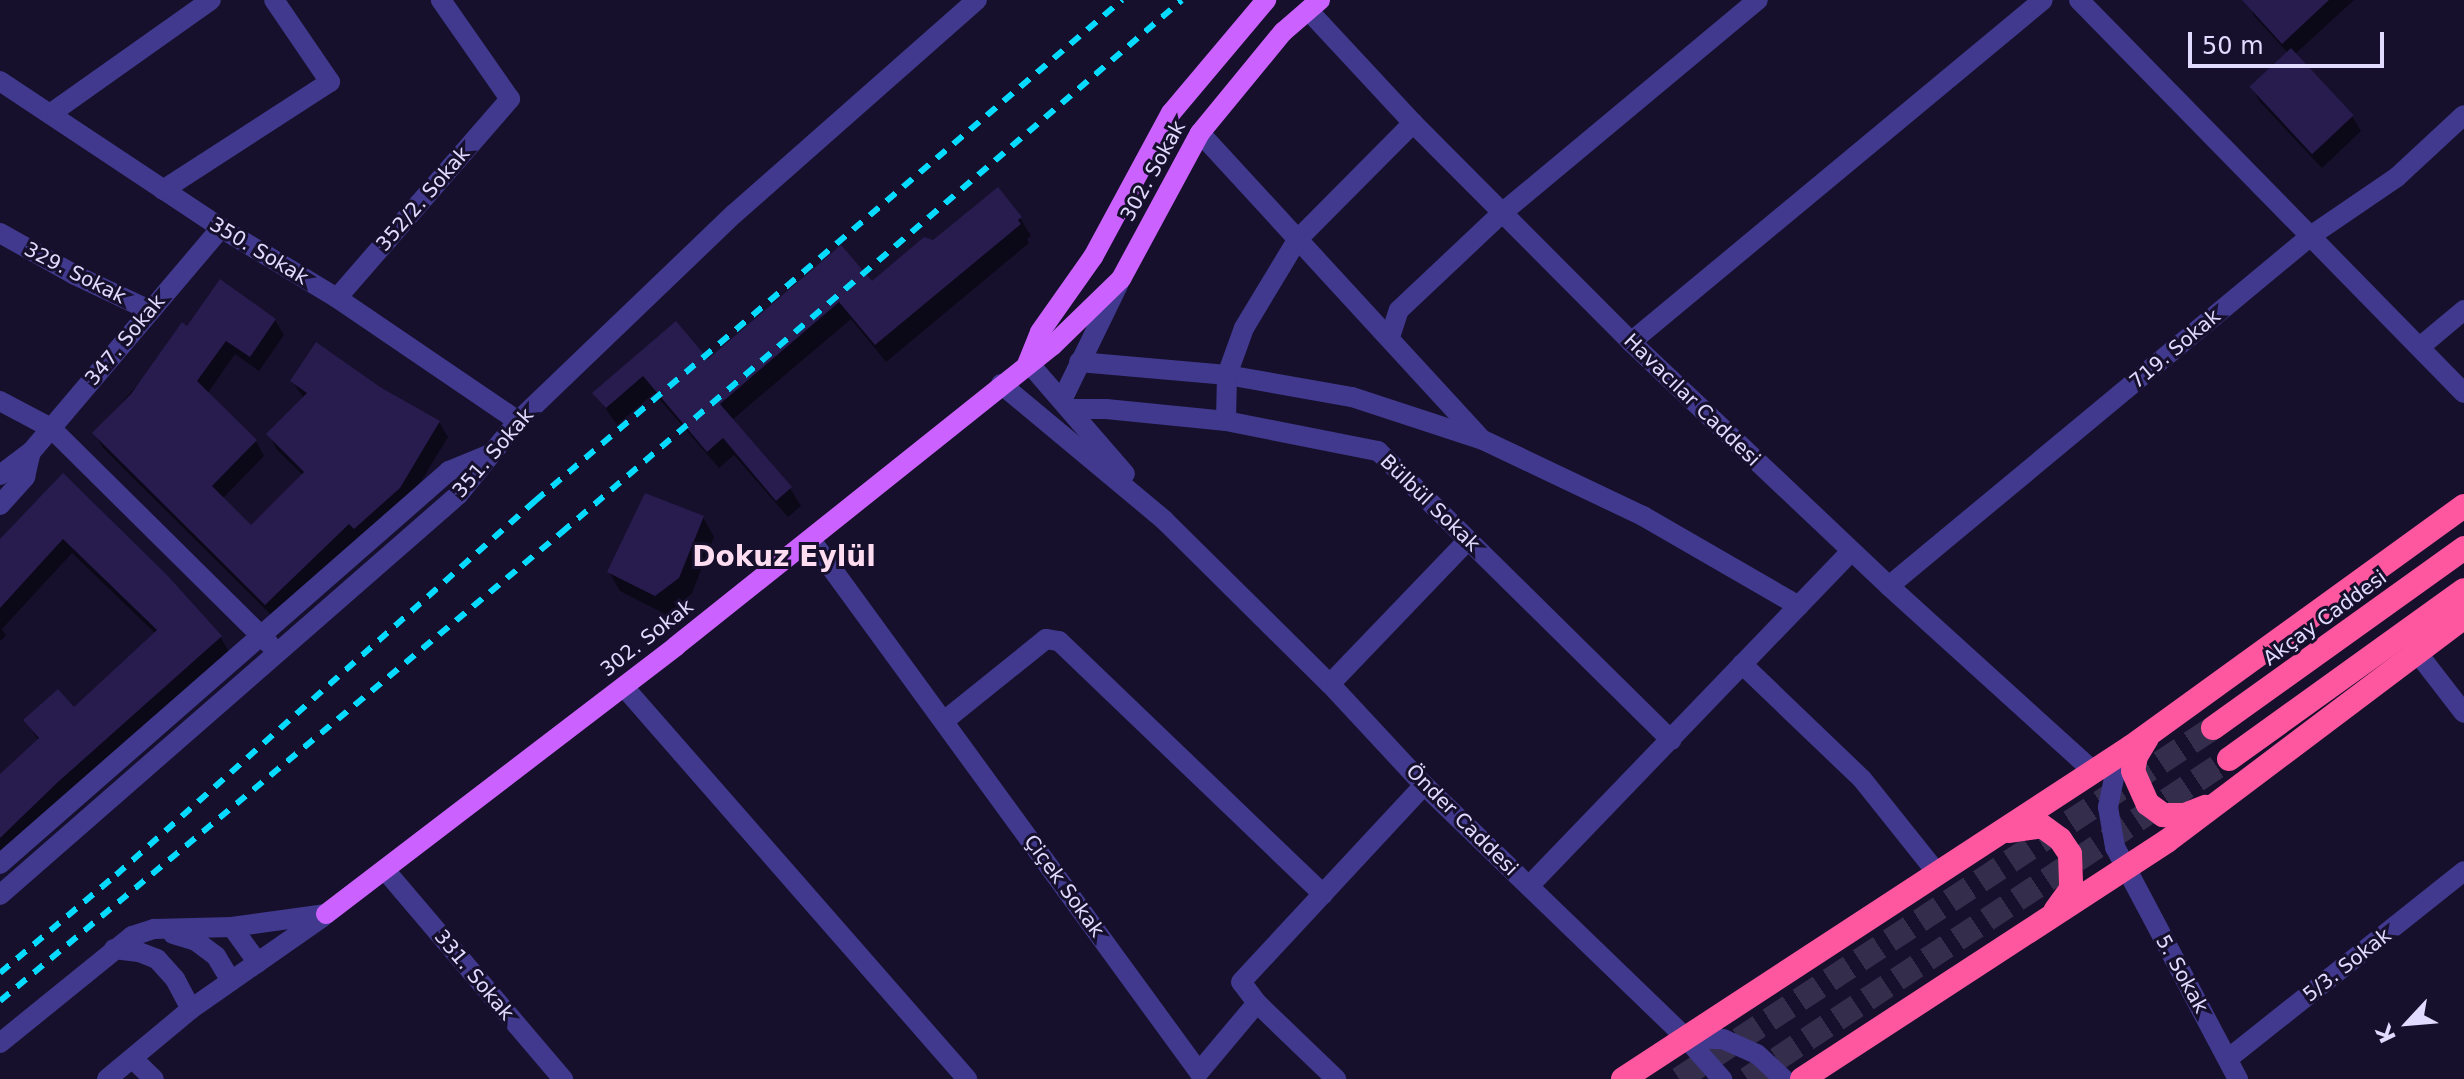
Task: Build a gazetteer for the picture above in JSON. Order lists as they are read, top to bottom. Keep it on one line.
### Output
{"streets":{"highway":["Akçay Caddesi"],"main road":["302. Sokak"],"street":["352/2. Sokak","350. Sokak","329. Sokak","347. Sokak","719. Sokak","Havacılar Caddesi","351. Sokak","Bülbül Sokak","Önder Caddesi","Çiçek Sokak","5/3. Sokak","5. Sokak","331. Sokak"]},"crossings":[["302. Sokak","Havacılar Caddesi"],["302. Sokak","Önder Caddesi"],["302. Sokak","Çiçek Sokak"],["302. Sokak","331. Sokak"],["352/2. Sokak","350. Sokak"],["350. Sokak","347. Sokak"],["350. Sokak","351. Sokak"],["329. Sokak","347. Sokak"],["719. Sokak","Havacılar Caddesi"],["Bülbül Sokak","Önder Caddesi"],["5/3. Sokak","5. Sokak"]],"districts":["Dokuz Eylül"],"scale_bar":"50 m","north":"bottom left"}
